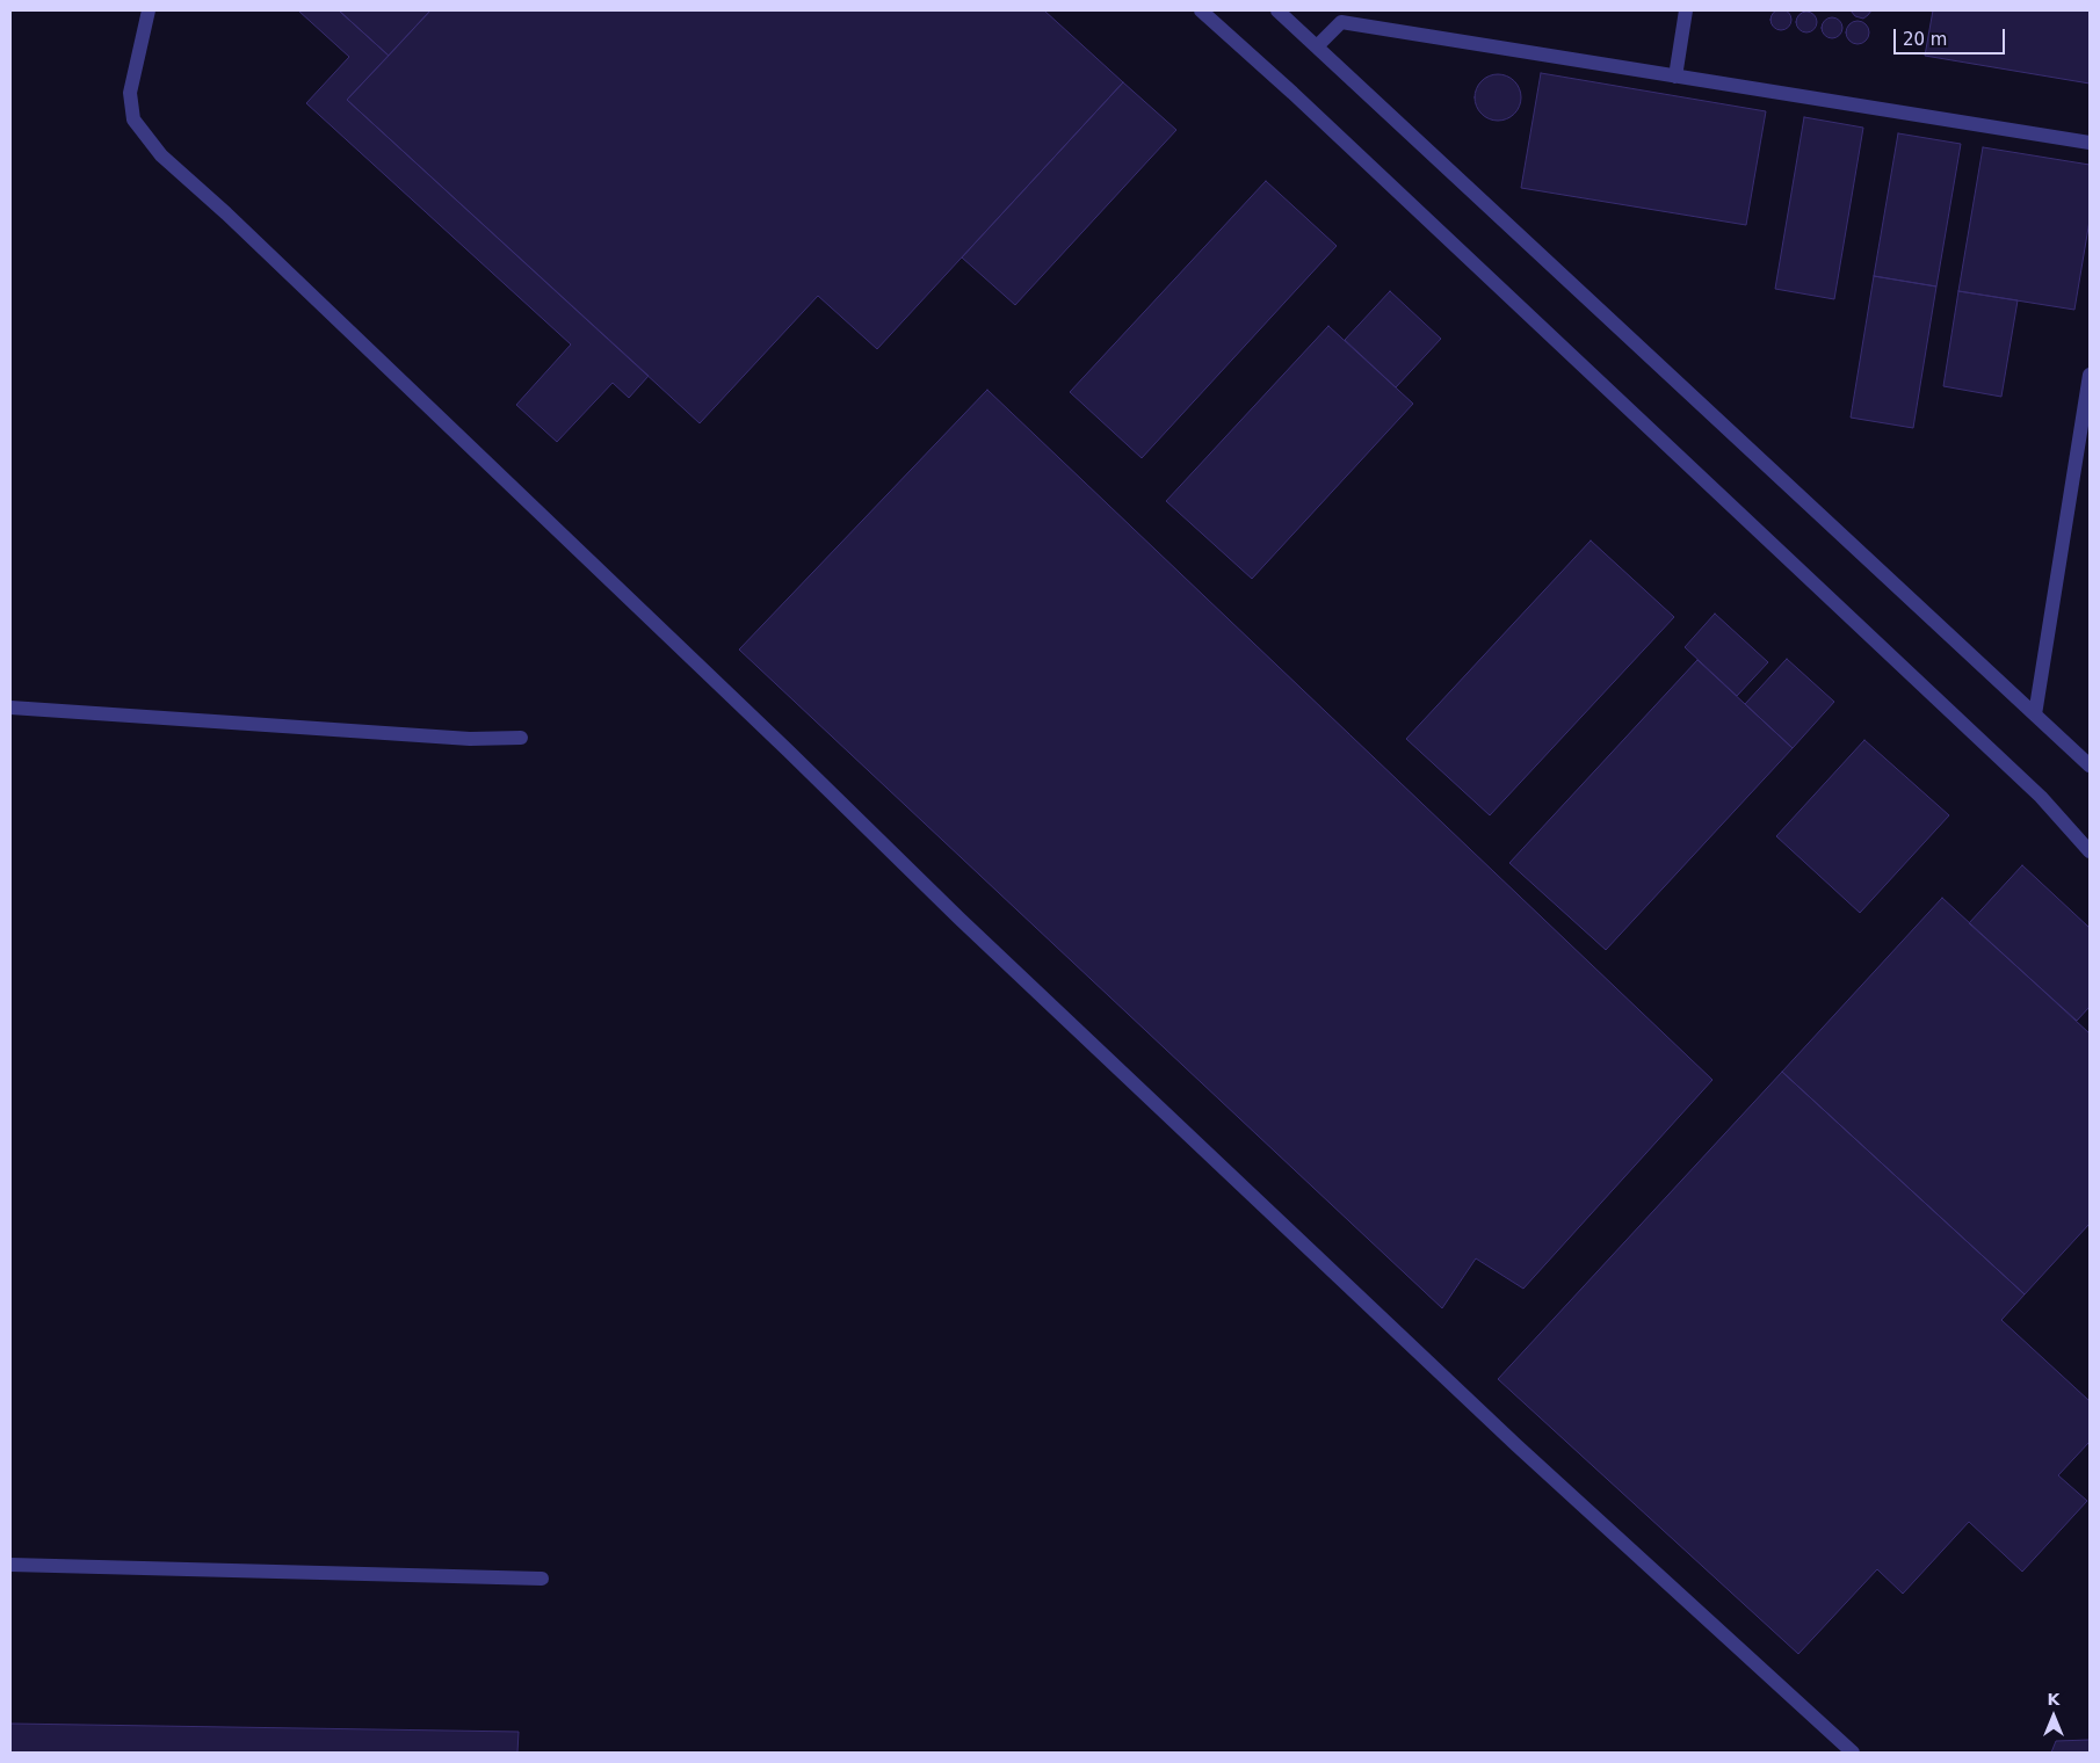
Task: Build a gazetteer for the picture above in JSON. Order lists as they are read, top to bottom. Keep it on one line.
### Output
{"scale_bar":"20 m","north":"top"}
